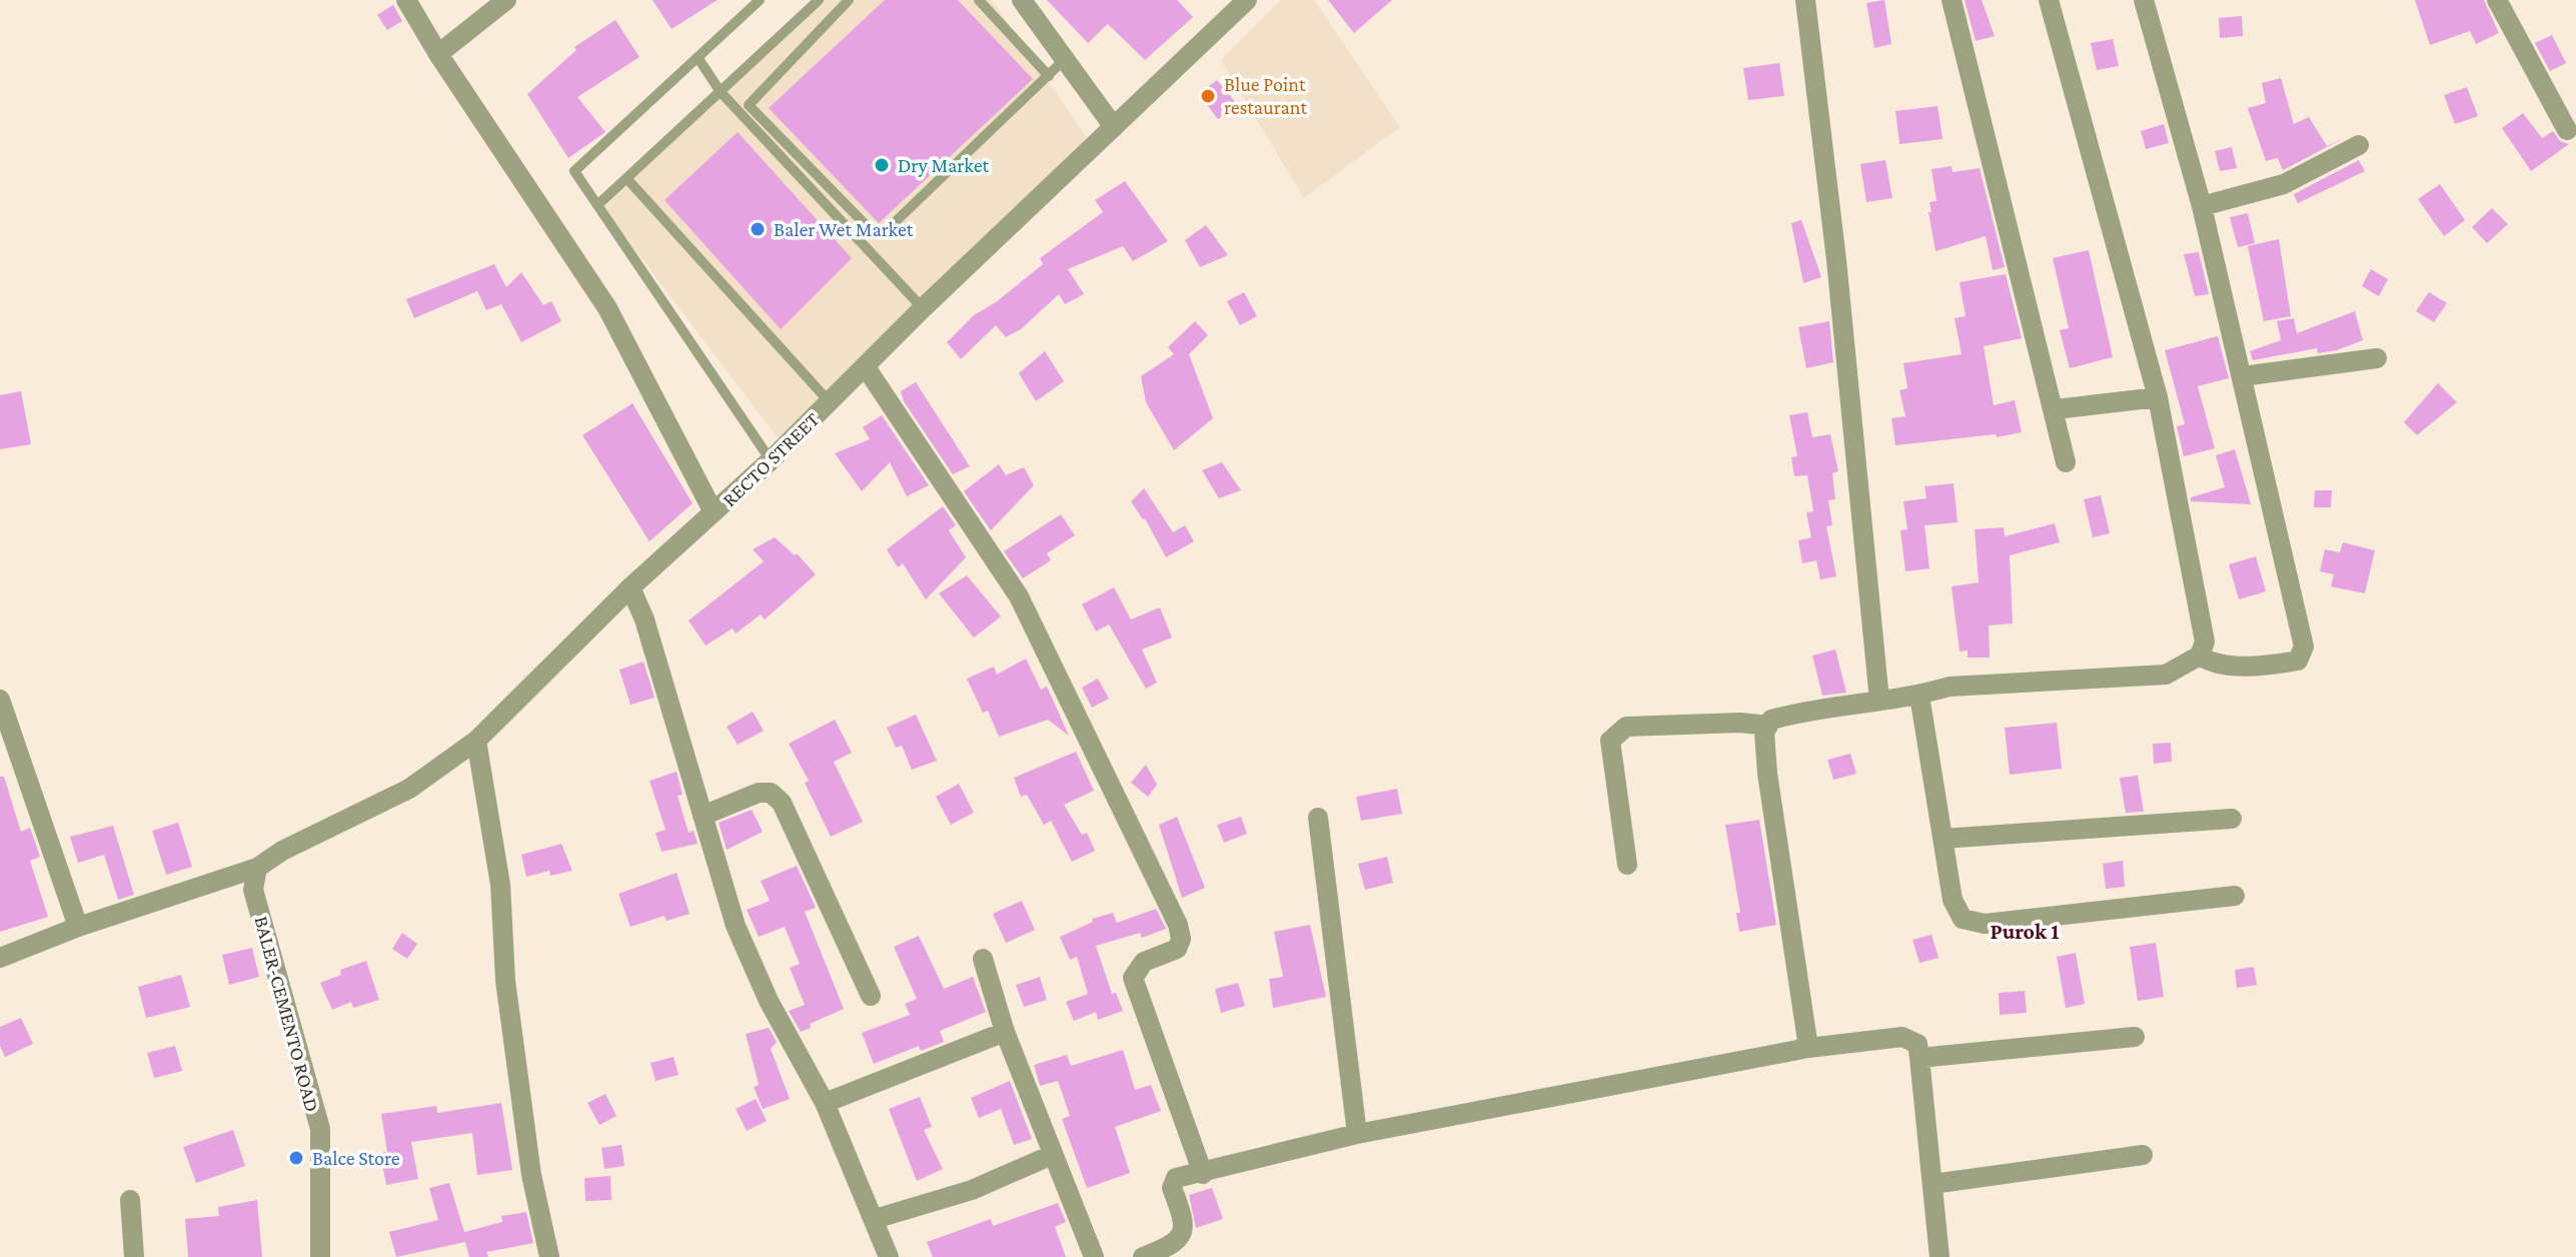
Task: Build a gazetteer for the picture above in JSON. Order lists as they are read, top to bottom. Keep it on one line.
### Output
{"streets":{"street":["RECTO STREET","BALER-CEMENTO ROAD"]},"crossings":[["RECTO STREET","BALER-CEMENTO ROAD"]],"districts":["Purok 1"],"places":["Blue Point restaurant","Dry Market","Baler Wet Market","Balce Store"]}
